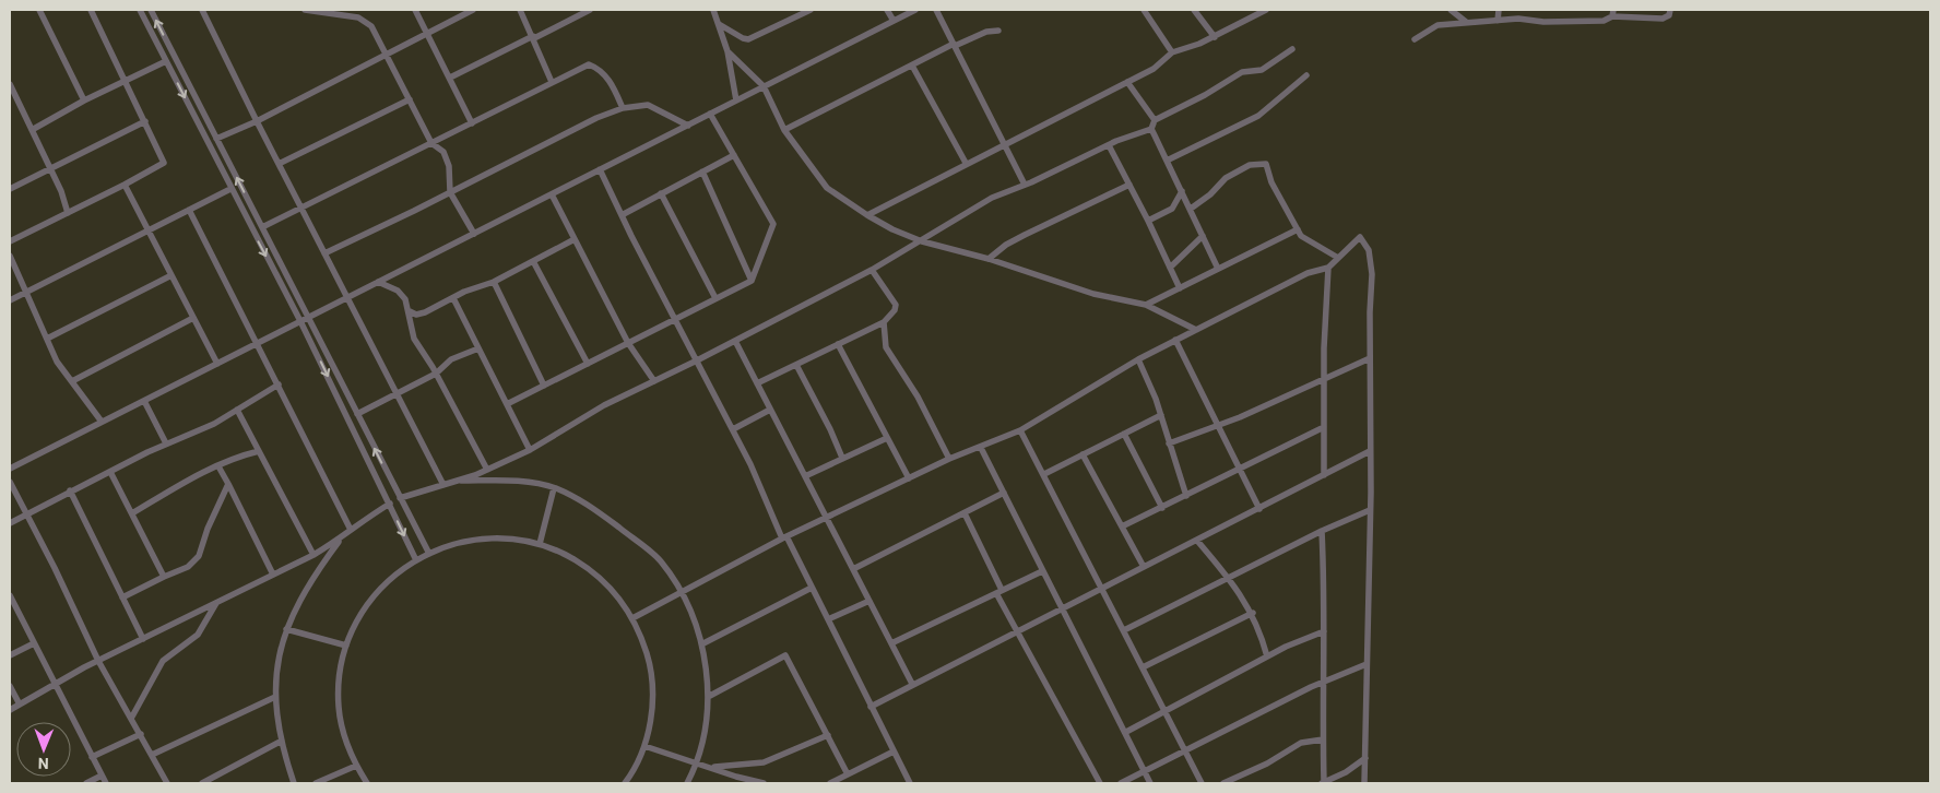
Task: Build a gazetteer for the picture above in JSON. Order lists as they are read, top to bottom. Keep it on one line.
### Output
{"north":"bottom"}
